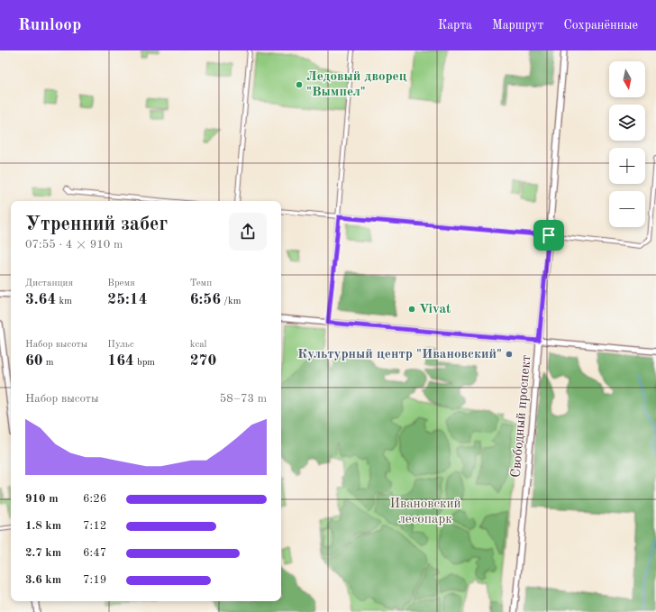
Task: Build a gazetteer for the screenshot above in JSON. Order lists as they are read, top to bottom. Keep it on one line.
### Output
{"streets":{"main road":["Свободный проспект"]},"parks":["Ивановский лесопарк"],"places":["Ледовый дворец \"Вымпел\"","Vivat","Культурный центр \"Ивановский\""],"north":"bottom","page":{"header":"Runloop","nav":["Карта","Маршрут","Сохранённые"],"map_buttons":["+","−"],"heading":["Утренний забег","07:55 · 4 × 910 m"],"stats":[["Дистанция","3.64 km"],["Время","25:14"],["Темп","6:56 /km"],["Набор высоты","60 m"],["Пульс","164 bpm"],["kcal","270"]],"chart":["Набор высоты","58–73 m"],"list":[{"name":"910 m","note":"6:26"},{"name":"1.8 km","note":"7:12"},{"name":"2.7 km","note":"6:47"},{"name":"3.6 km","note":"7:19"}]}}
